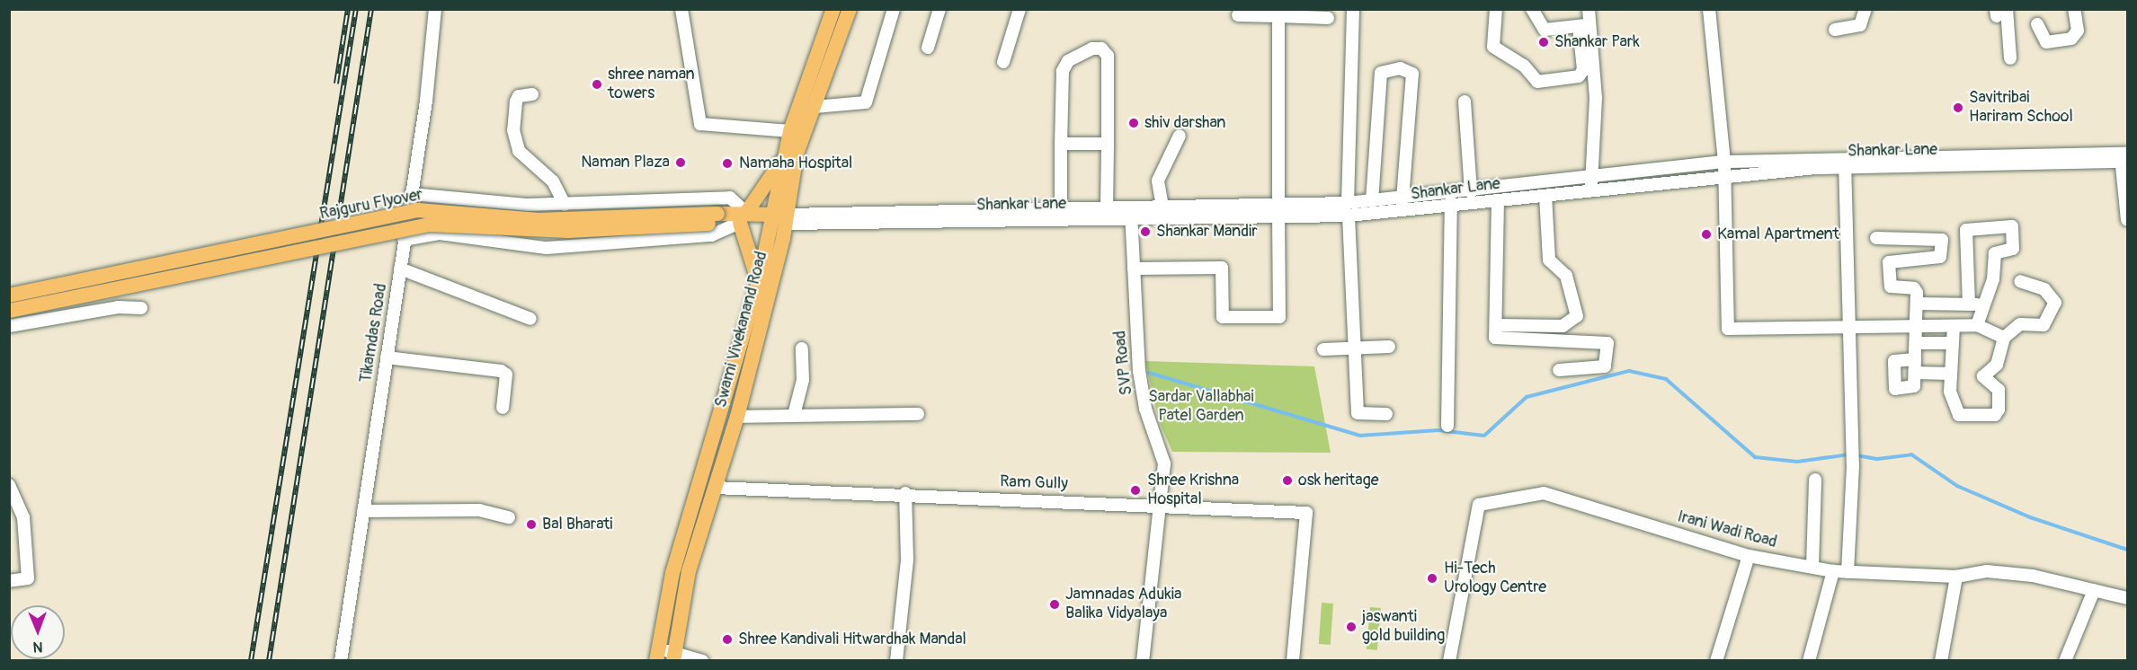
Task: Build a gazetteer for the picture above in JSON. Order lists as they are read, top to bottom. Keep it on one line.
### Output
{"streets":{"main road":["Rajguru Flyover","Swami Vivekanand Road"],"street":["Shankar Lane","Tikamdas Road","SVP Road","Ram Gully","Irani Wadi Road"]},"crossings":[["Shankar Lane","Rajguru Flyover"],["Shankar Lane","Swami Vivekanand Road"],["Shankar Lane","SVP Road"],["Rajguru Flyover","Swami Vivekanand Road"],["Swami Vivekanand Road","Ram Gully"],["SVP Road","Ram Gully"]],"parks":["Sardar Vallabhai Patel Garden"],"places":["Shankar Park","shree naman towers","Savitribai Hariram School","shiv darshan","Naman Plaza","Namaha Hospital","Shankar Mandir","Kamal Apartment","osk heritage","Shree Krishna Hospital","Bal Bharati","Hi-Tech Urology Centre","Jamnadas Adukia Balika Vidyalaya","jaswanti gold building","Shree Kandivali Hitwardhak Mandal"],"north":"bottom"}
